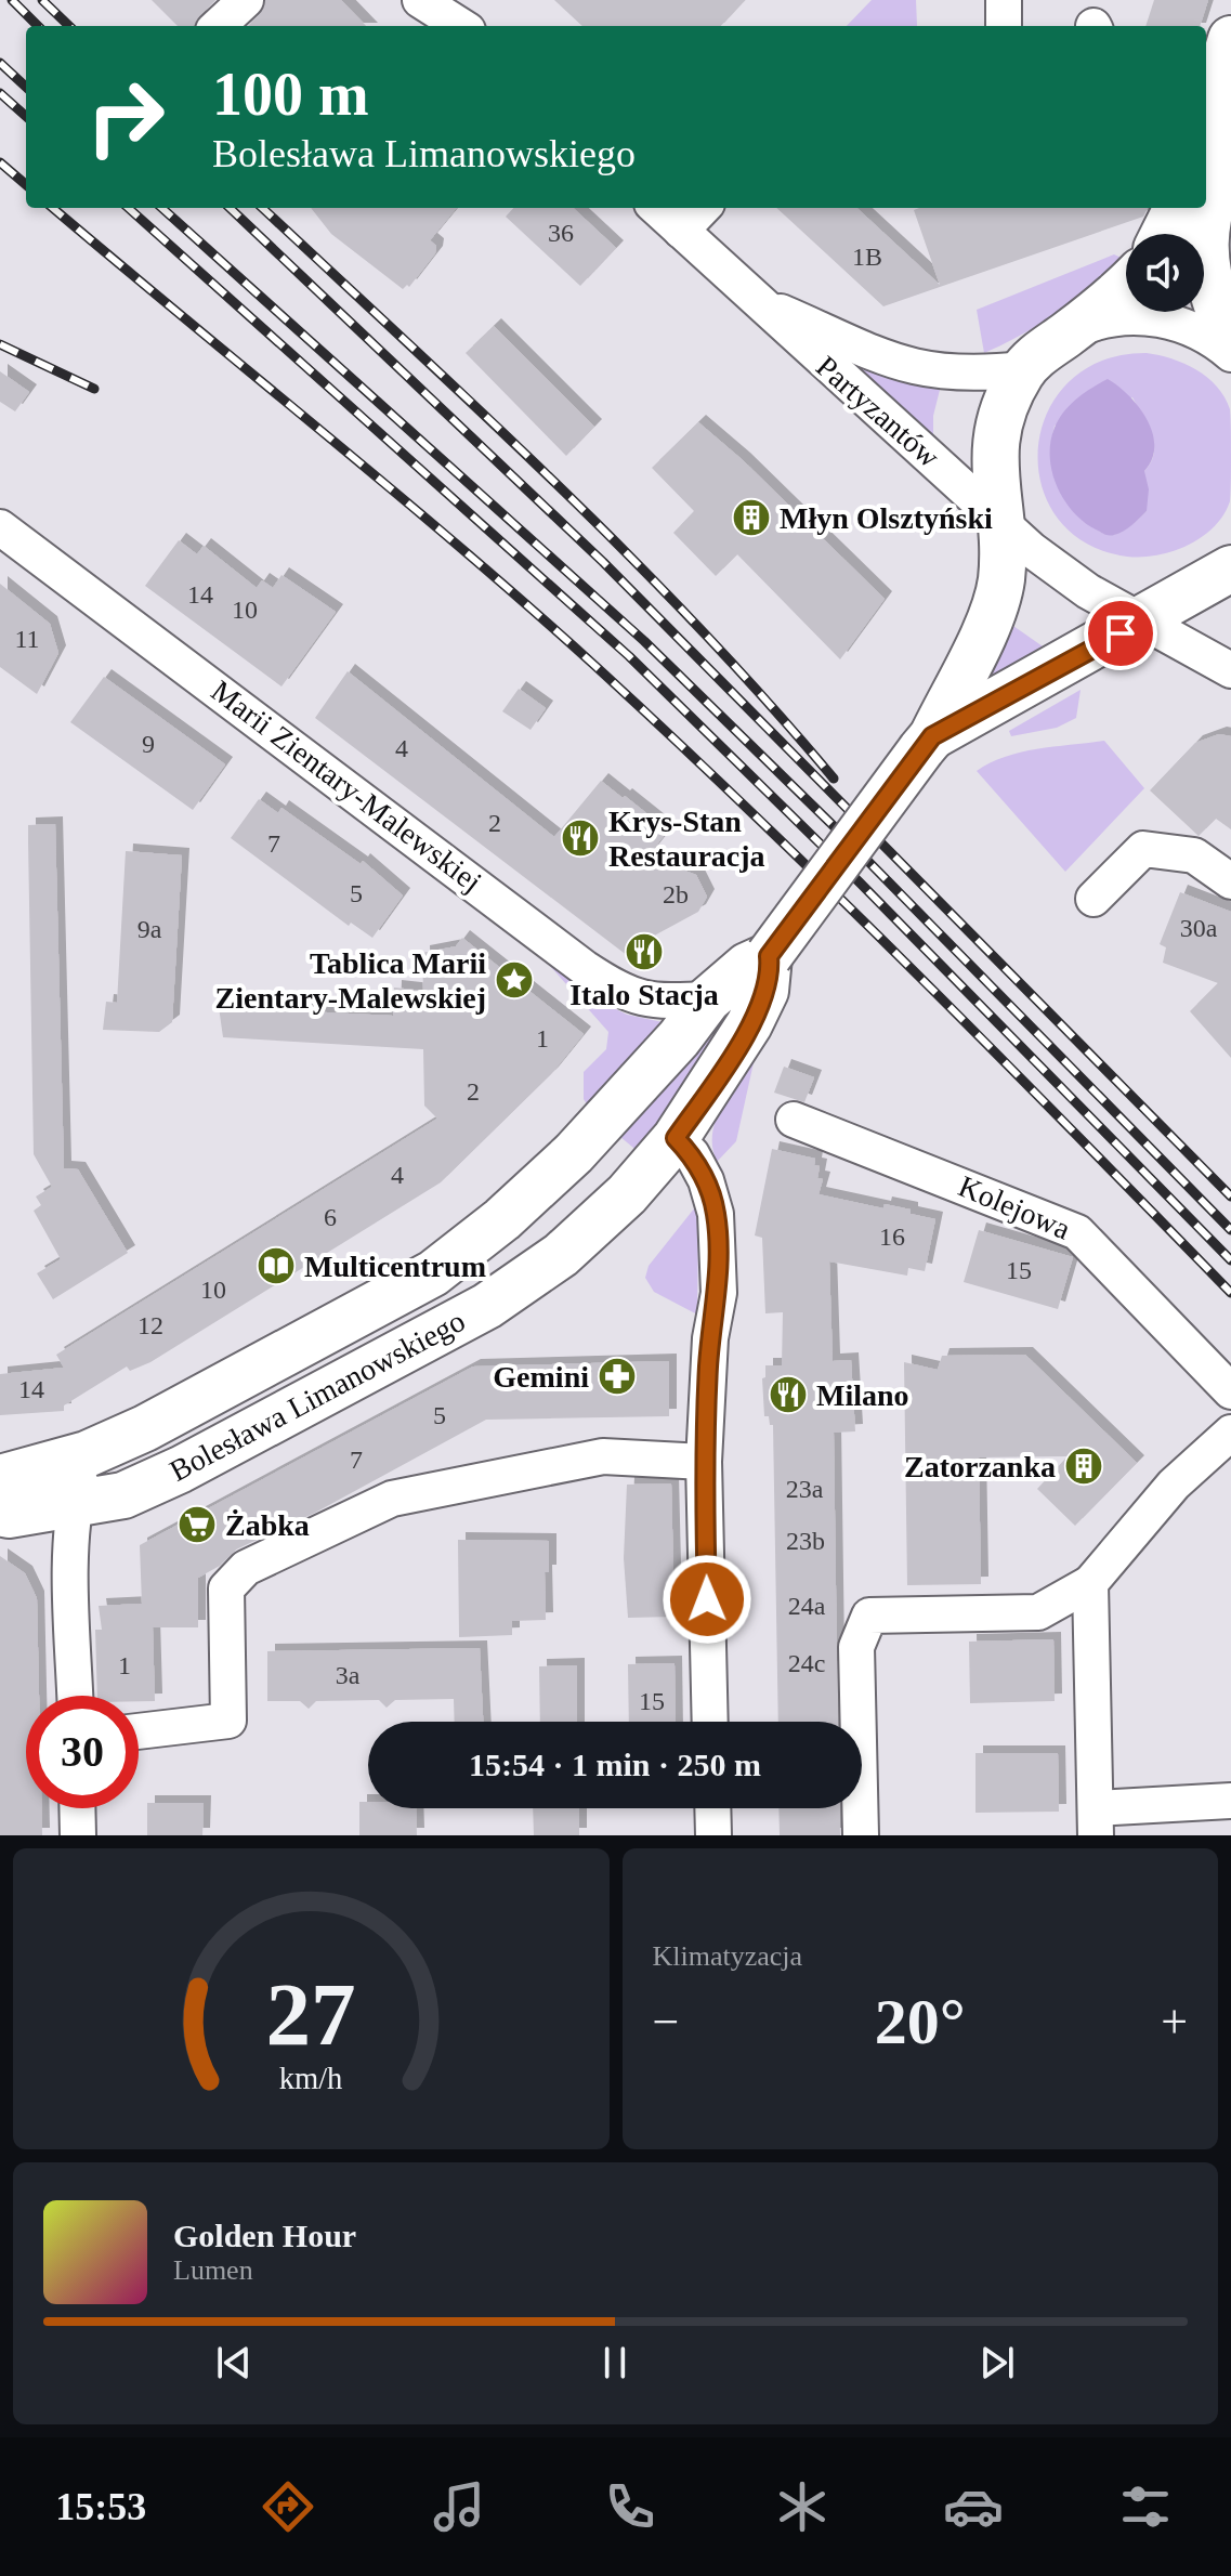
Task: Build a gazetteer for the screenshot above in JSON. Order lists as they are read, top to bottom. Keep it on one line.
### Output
{"streets":{"main road":["Bolesława Limanowskiego"],"street":["Partyzantów","Marii Zientary-Malewskiej","Kolejowa"]},"crossings":[["Partyzantów","Bolesława Limanowskiego"],["Marii Zientary-Malewskiej","Bolesława Limanowskiego"]],"places":{"building":["Młyn Olsztyński","Zatorzanka"],"restaurant":["Krys-Stan Restauracja","Italo Stacja","Milano"],"place":["Tablica Marii Zientary-Malewskiej"],"library":["Multicentrum"],"pharmacy":["Gemini"],"supermarket":["Żabka"]},"house_numbers":["36","1B","14","10","11","9","4","2","7","5","2b","30a","9a","1","2","4","6","16","15","10","12","14","5","7","23a","23b","24a","24c","1","3a","15"],"page":{"turn":["100 m","Bolesława Limanowskiego"],"limit":"30","trip":"15:54 · 1 min · 250 m","tile":"Klimatyzacja","heat":["−","20°","+"],"song":["Golden Hour","Lumen"],"tabs":"15:53","gauge":["27","km/h"]}}
